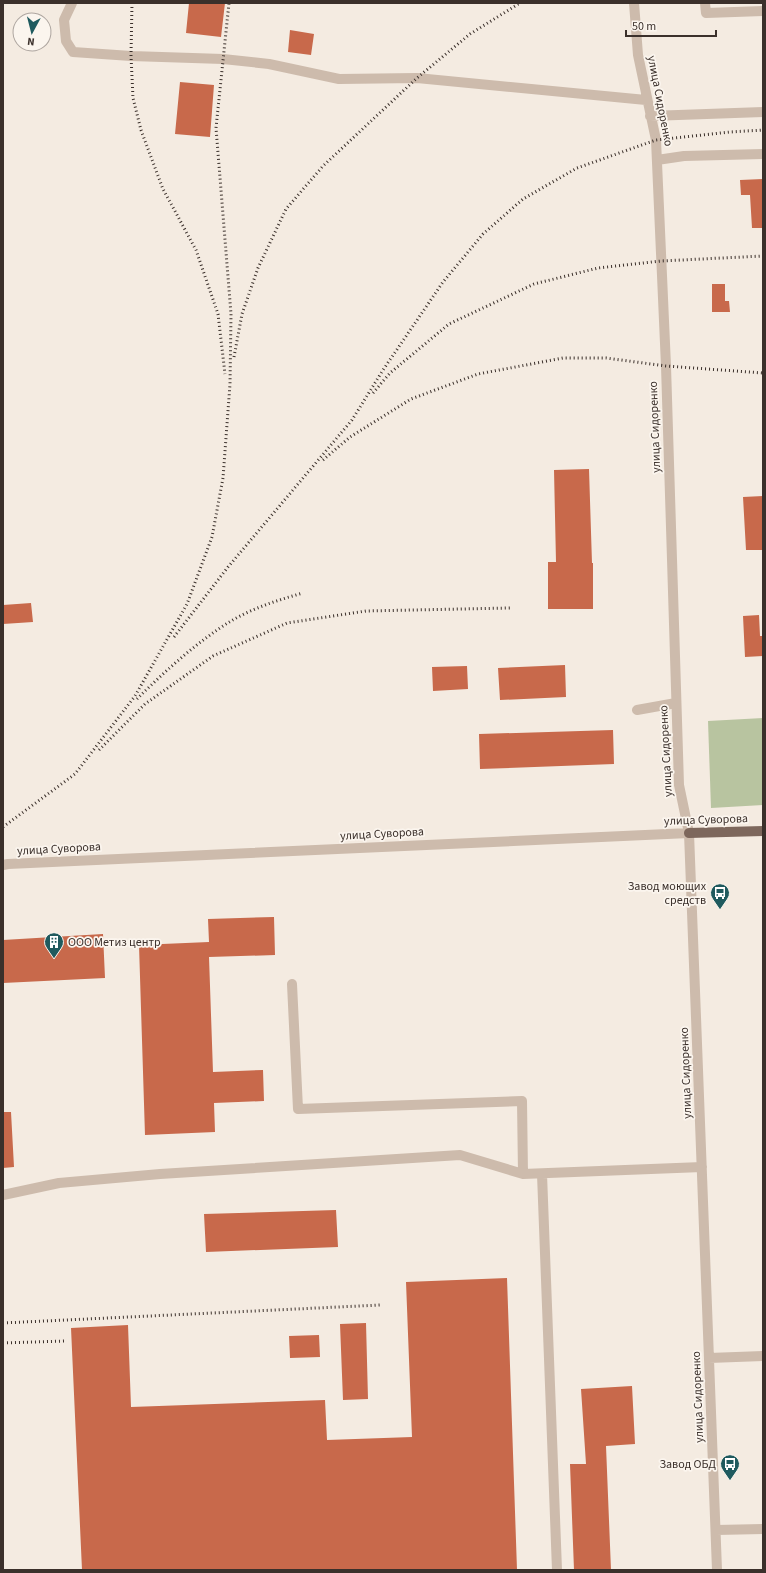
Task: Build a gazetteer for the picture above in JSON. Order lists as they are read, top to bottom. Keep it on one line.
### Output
{"streets":{"main road":["улица Суворова"],"street":["улица Сидоренко"]},"crossings":[["улица Сидоренко","улица Суворова"]],"places":{"bus stop":["Завод моющих средств","Завод ОБД"],"building":["ООО Метиз центр"]},"scale_bar":"50 m","north":"bottom"}
